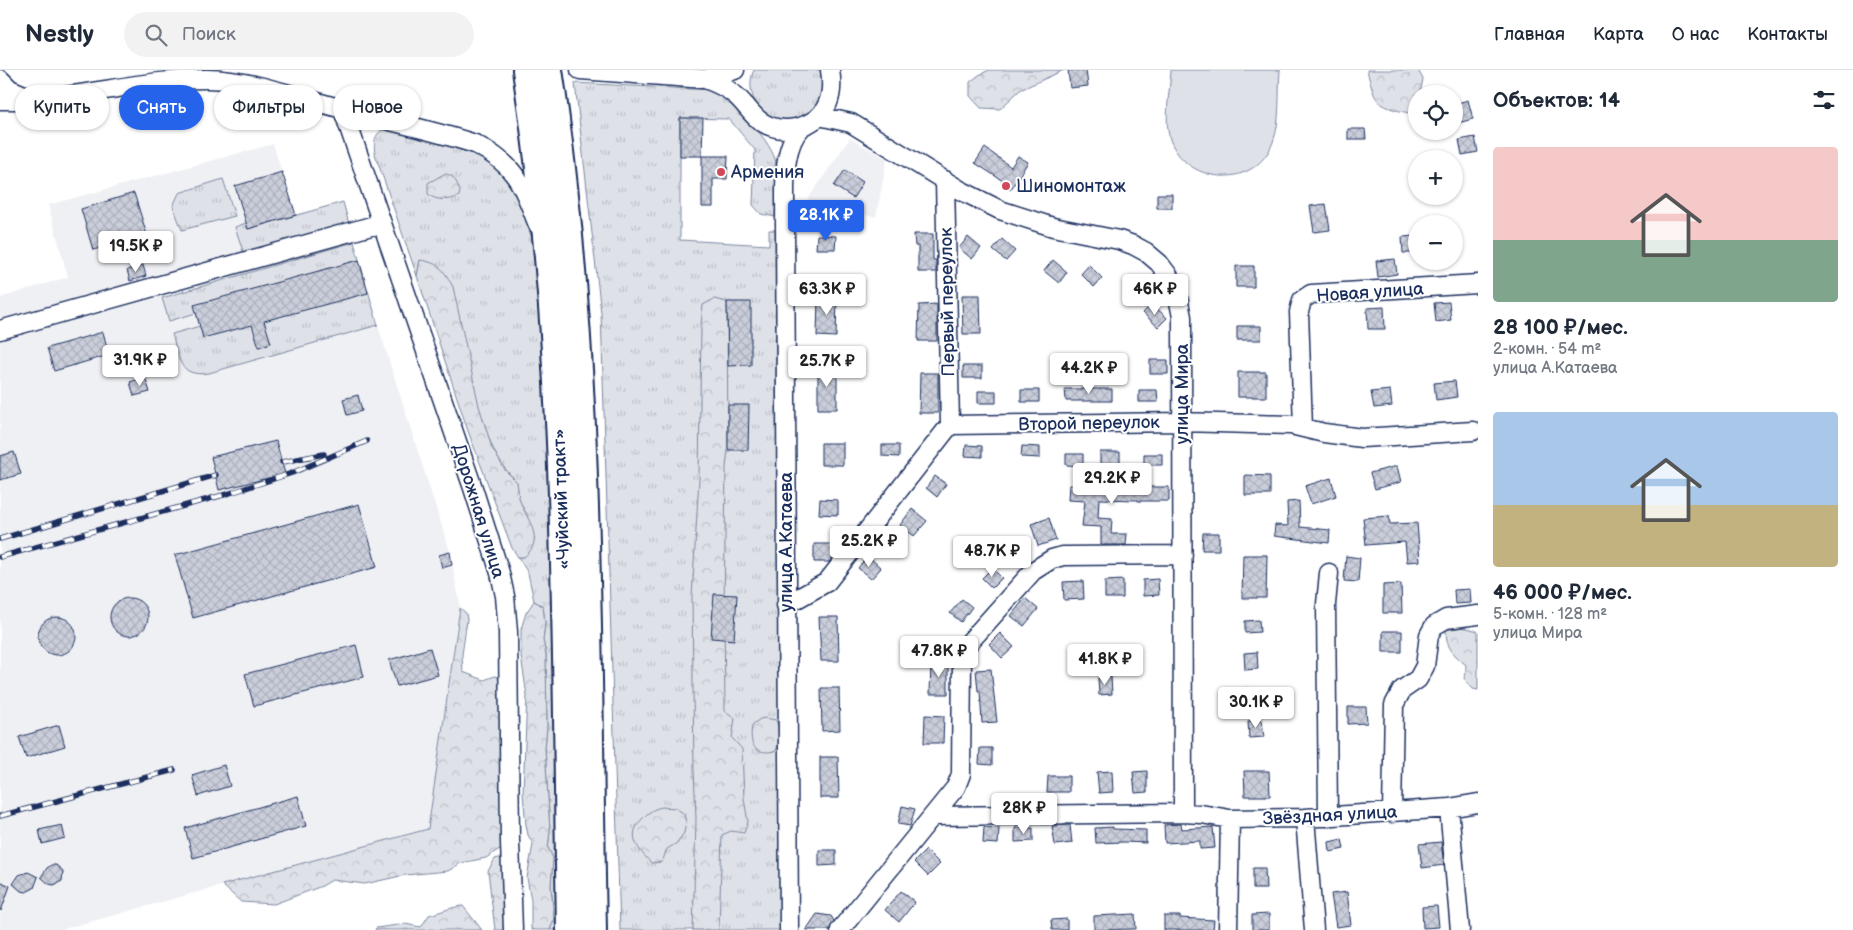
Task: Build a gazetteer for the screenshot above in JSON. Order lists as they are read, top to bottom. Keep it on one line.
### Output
{"streets":{"highway":["«Чуйский тракт»"],"street":["Новая улица","Первый переулок","улица Мира","Второй переулок","Дорожная улица","улица А.Катаева","Звёздная улица"]},"crossings":[["Новая улица","Второй переулок"],["Первый переулок","улица Мира"],["Первый переулок","Второй переулок"],["улица Мира","Второй переулок"],["улица Мира","Звёздная улица"]],"places":["Армения","Шиномонтаж"],"page":{"header":"Nestly","search":"Поиск","nav":["Главная","Карта","О нас","Контакты"],"heading":"Объектов: 14","map_buttons":["+","−"],"chip":["Купить","Снять","Фильтры","Новое"],"list":[{"name":"28 100 ₽/мес.","note":"2-комн. · 54 m² · улица А.Катаева"},{"name":"46 000 ₽/мес.","note":"5-комн. · 128 m² · улица Мира"}],"price":["28.1K ₽","19.5K ₽","63.3K ₽","46K ₽","31.9K ₽","25.7K ₽","44.2K ₽","29.2K ₽","25.2K ₽","48.7K ₽","47.8K ₽","41.8K ₽","30.1K ₽","28K ₽"]}}
